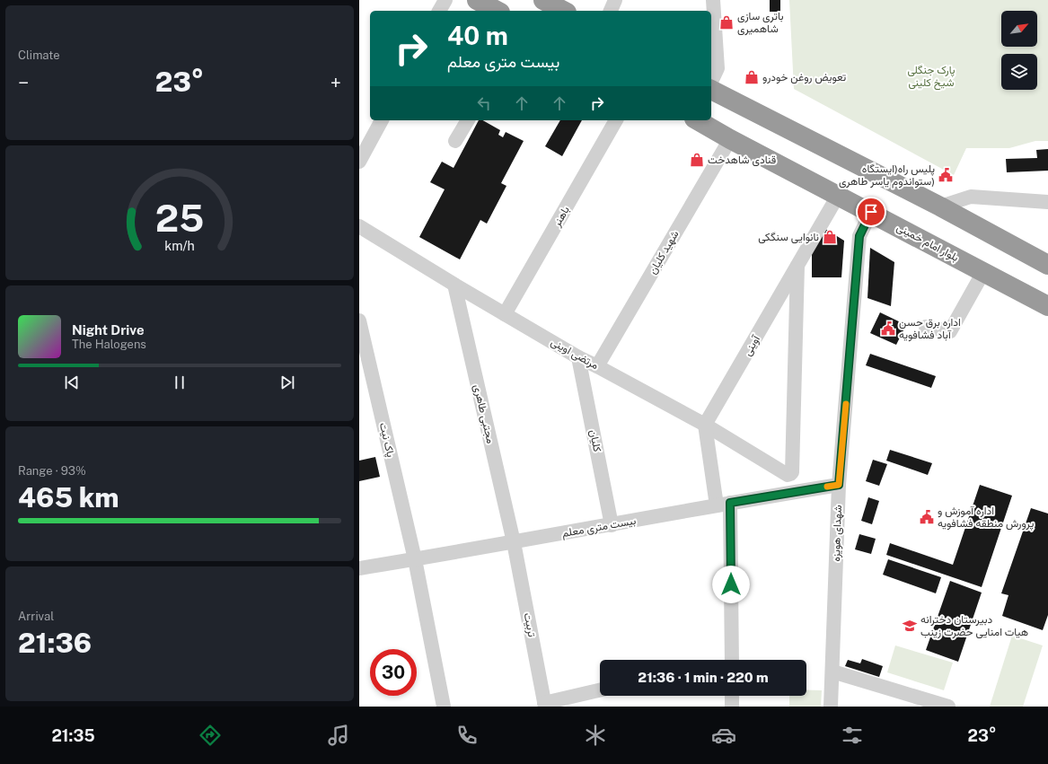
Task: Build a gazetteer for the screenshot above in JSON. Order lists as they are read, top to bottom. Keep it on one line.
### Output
{"streets":{"highway":["بلوار امام خمینی"],"street":["باهنر","شهید کلیان","آوینی","مرتضی اوینی","مجتبی طاهری","پاک نیت","کلیان","بیست متری معلم","شهدای هویزه","تربیت"]},"crossings":[["باهنر","مرتضی اوینی"],["بلوار امام خمینی","شهید کلیان"],["بلوار امام خمینی","آوینی"],["بلوار امام خمینی","شهدای هویزه"],["شهید کلیان","مرتضی اوینی"],["آوینی","مرتضی اوینی"],["مرتضی اوینی","مجتبی طاهری"],["مرتضی اوینی","کلیان"],["مجتبی طاهری","بیست متری معلم"],["مجتبی طاهری","تربیت"],["پاک نیت","بیست متری معلم"],["کلیان","بیست متری معلم"],["بیست متری معلم","شهدای هویزه"],["بیست متری معلم","تربیت"]],"parks":["پارک جنگلی شیخ کلینی"],"places":{"shop":["باتری سازی شاهمیری","تعویض روغن خودرو","قنادی شاهدخت","نانوایی سنگکی"],"public building":["پلیس راه(ایستگاه ستواندوم یاسر طاهری)","اداره برق حسن آباد فشافویه","اداره آموزش و پرورش منطقه فشافویه"],"school or university":["دبیرستان دخترانه هیات امنایی حضرت زینب"]},"north":"top right","page":{"tile":["Climate",["Range · 93%","465 km"],["Arrival","21:36"]],"turn":["40 m","بیست متری معلم"],"heat":["−","23°","+"],"song":["Night Drive","The Halogens"],"limit":"30","trip":"21:36 · 1 min · 220 m","tabs":["21:35","23°"],"gauge":["25","km/h"]}}
